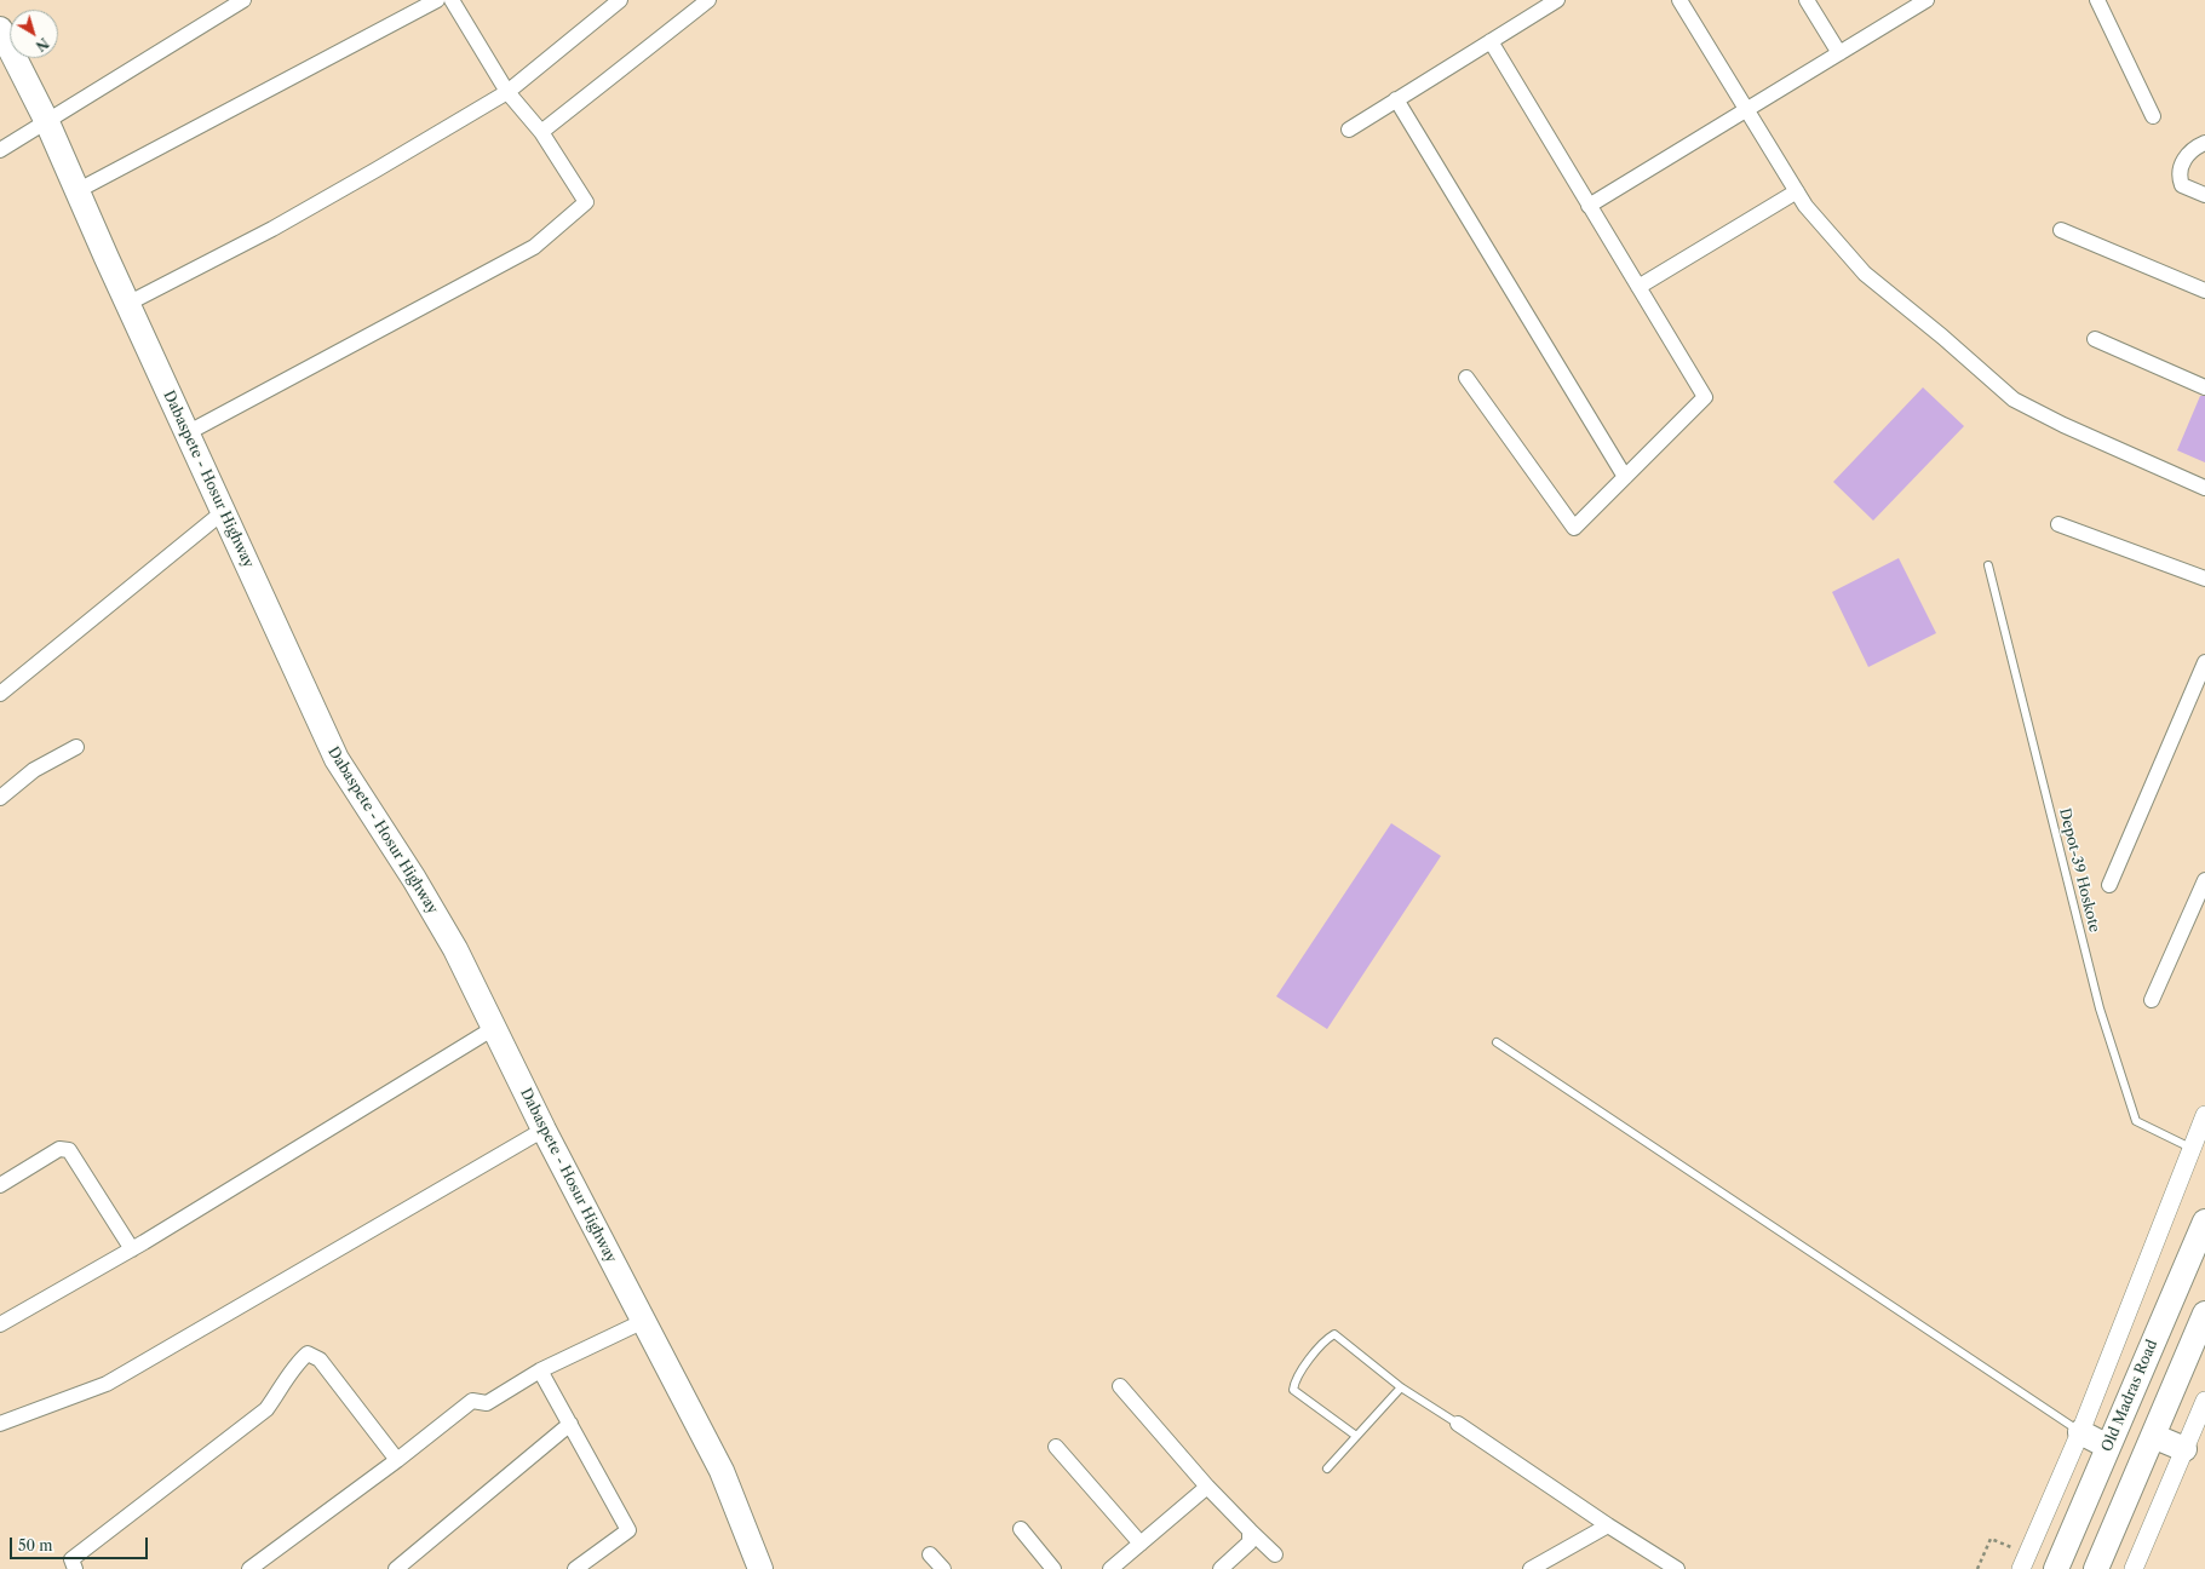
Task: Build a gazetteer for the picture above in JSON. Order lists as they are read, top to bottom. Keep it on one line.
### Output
{"streets":{"highway":["Dabaspete - Hosur Highway","Old Madras Road"],"lane":["Depot-39 Hoskote"]},"scale_bar":"50 m","north":"bottom right"}
